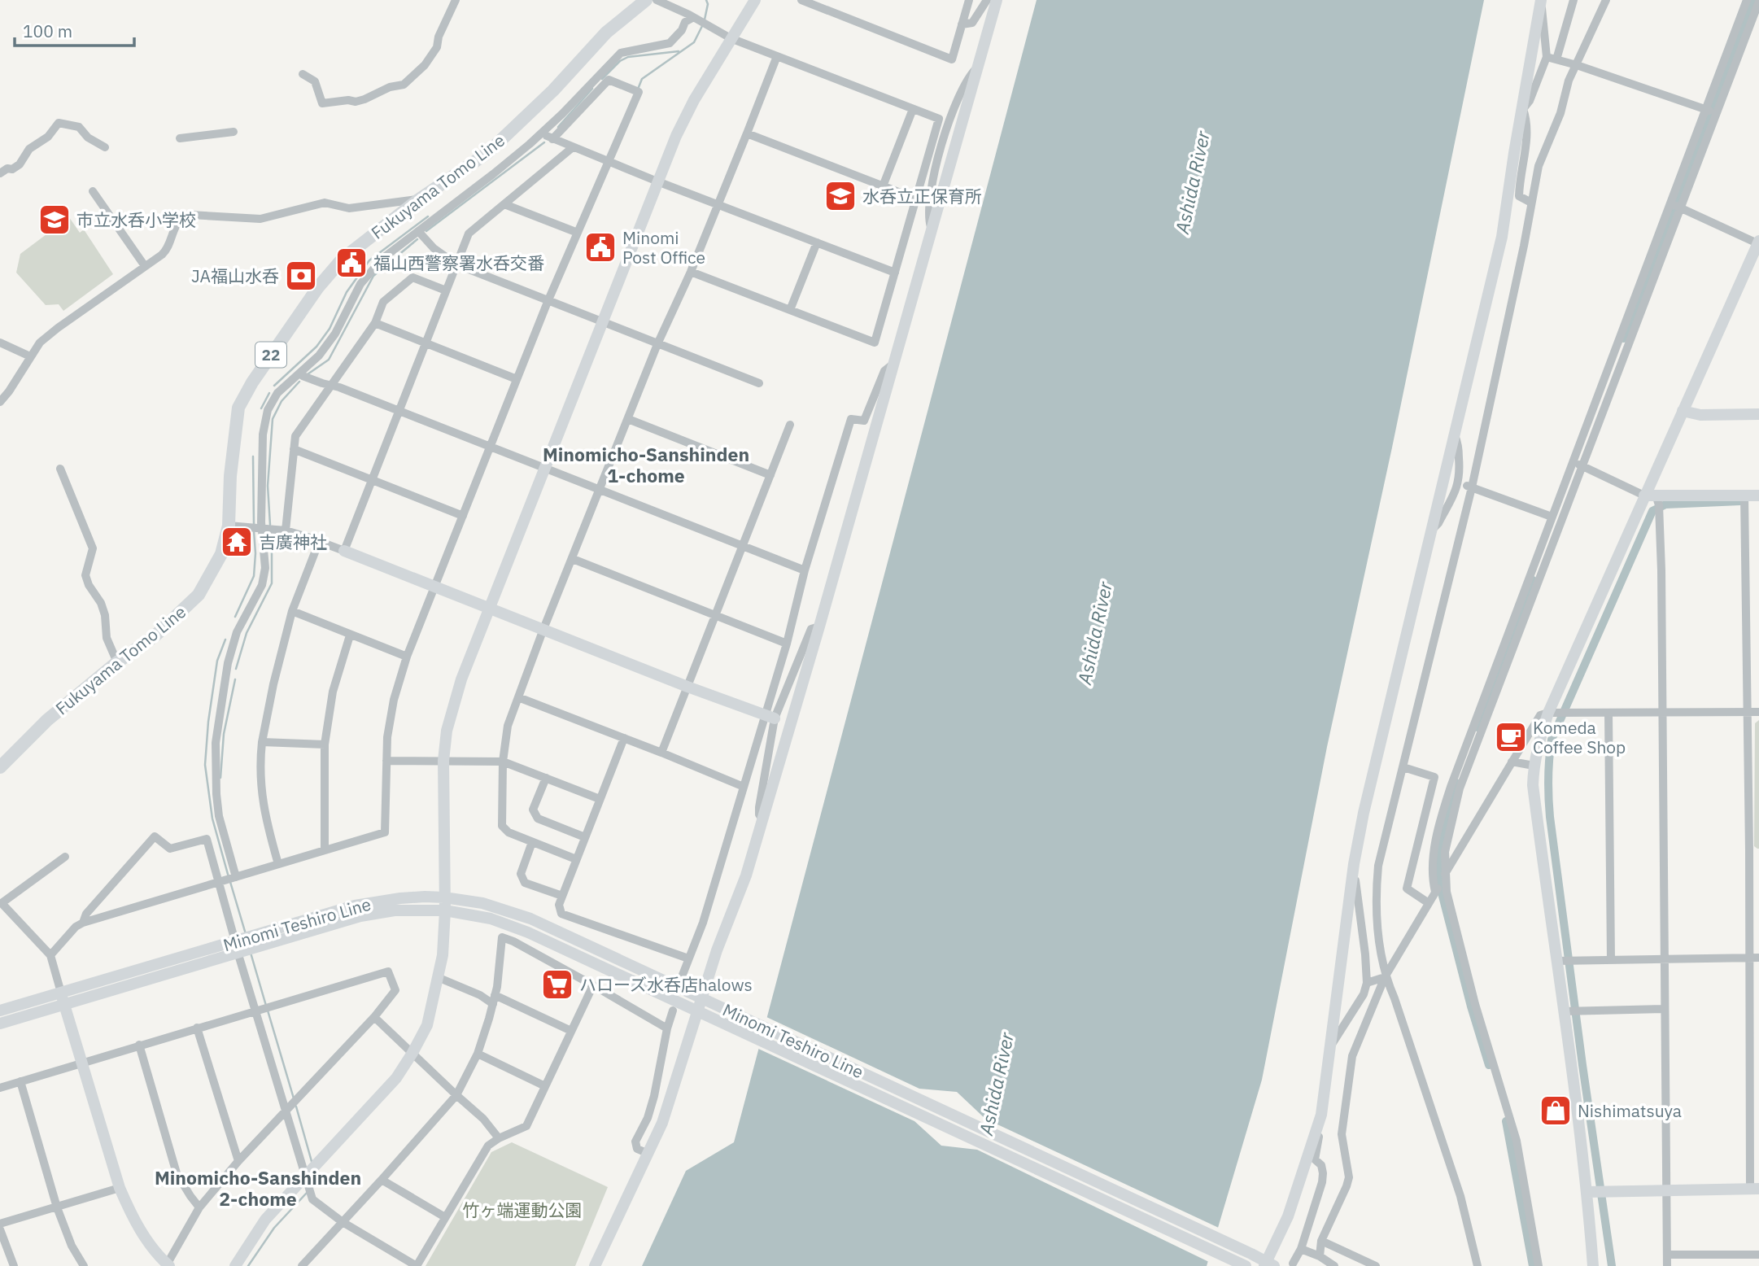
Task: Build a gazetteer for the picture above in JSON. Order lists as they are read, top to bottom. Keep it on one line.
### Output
{"streets":{"main road":["Fukuyama Tomo Line","22"],"street":["Minomi Teshiro Line"]},"districts":["Minomicho-Sanshinden 1-chome","Minomicho-Sanshinden 2-chome"],"water":["Ashida River"],"parks":["竹ヶ端運動公園"],"places":{"school or university":["水呑立正保育所","市立水呑小学校"],"public building":["Minomi Post Office","福山西警察署水呑交番"],"bank":["JA福山水呑"],"temple":["吉廣神社"],"cafe":["Komeda Coffee Shop"],"supermarket":["ハローズ水呑店halows"],"shop":["Nishimatsuya"]},"scale_bar":"100 m"}
